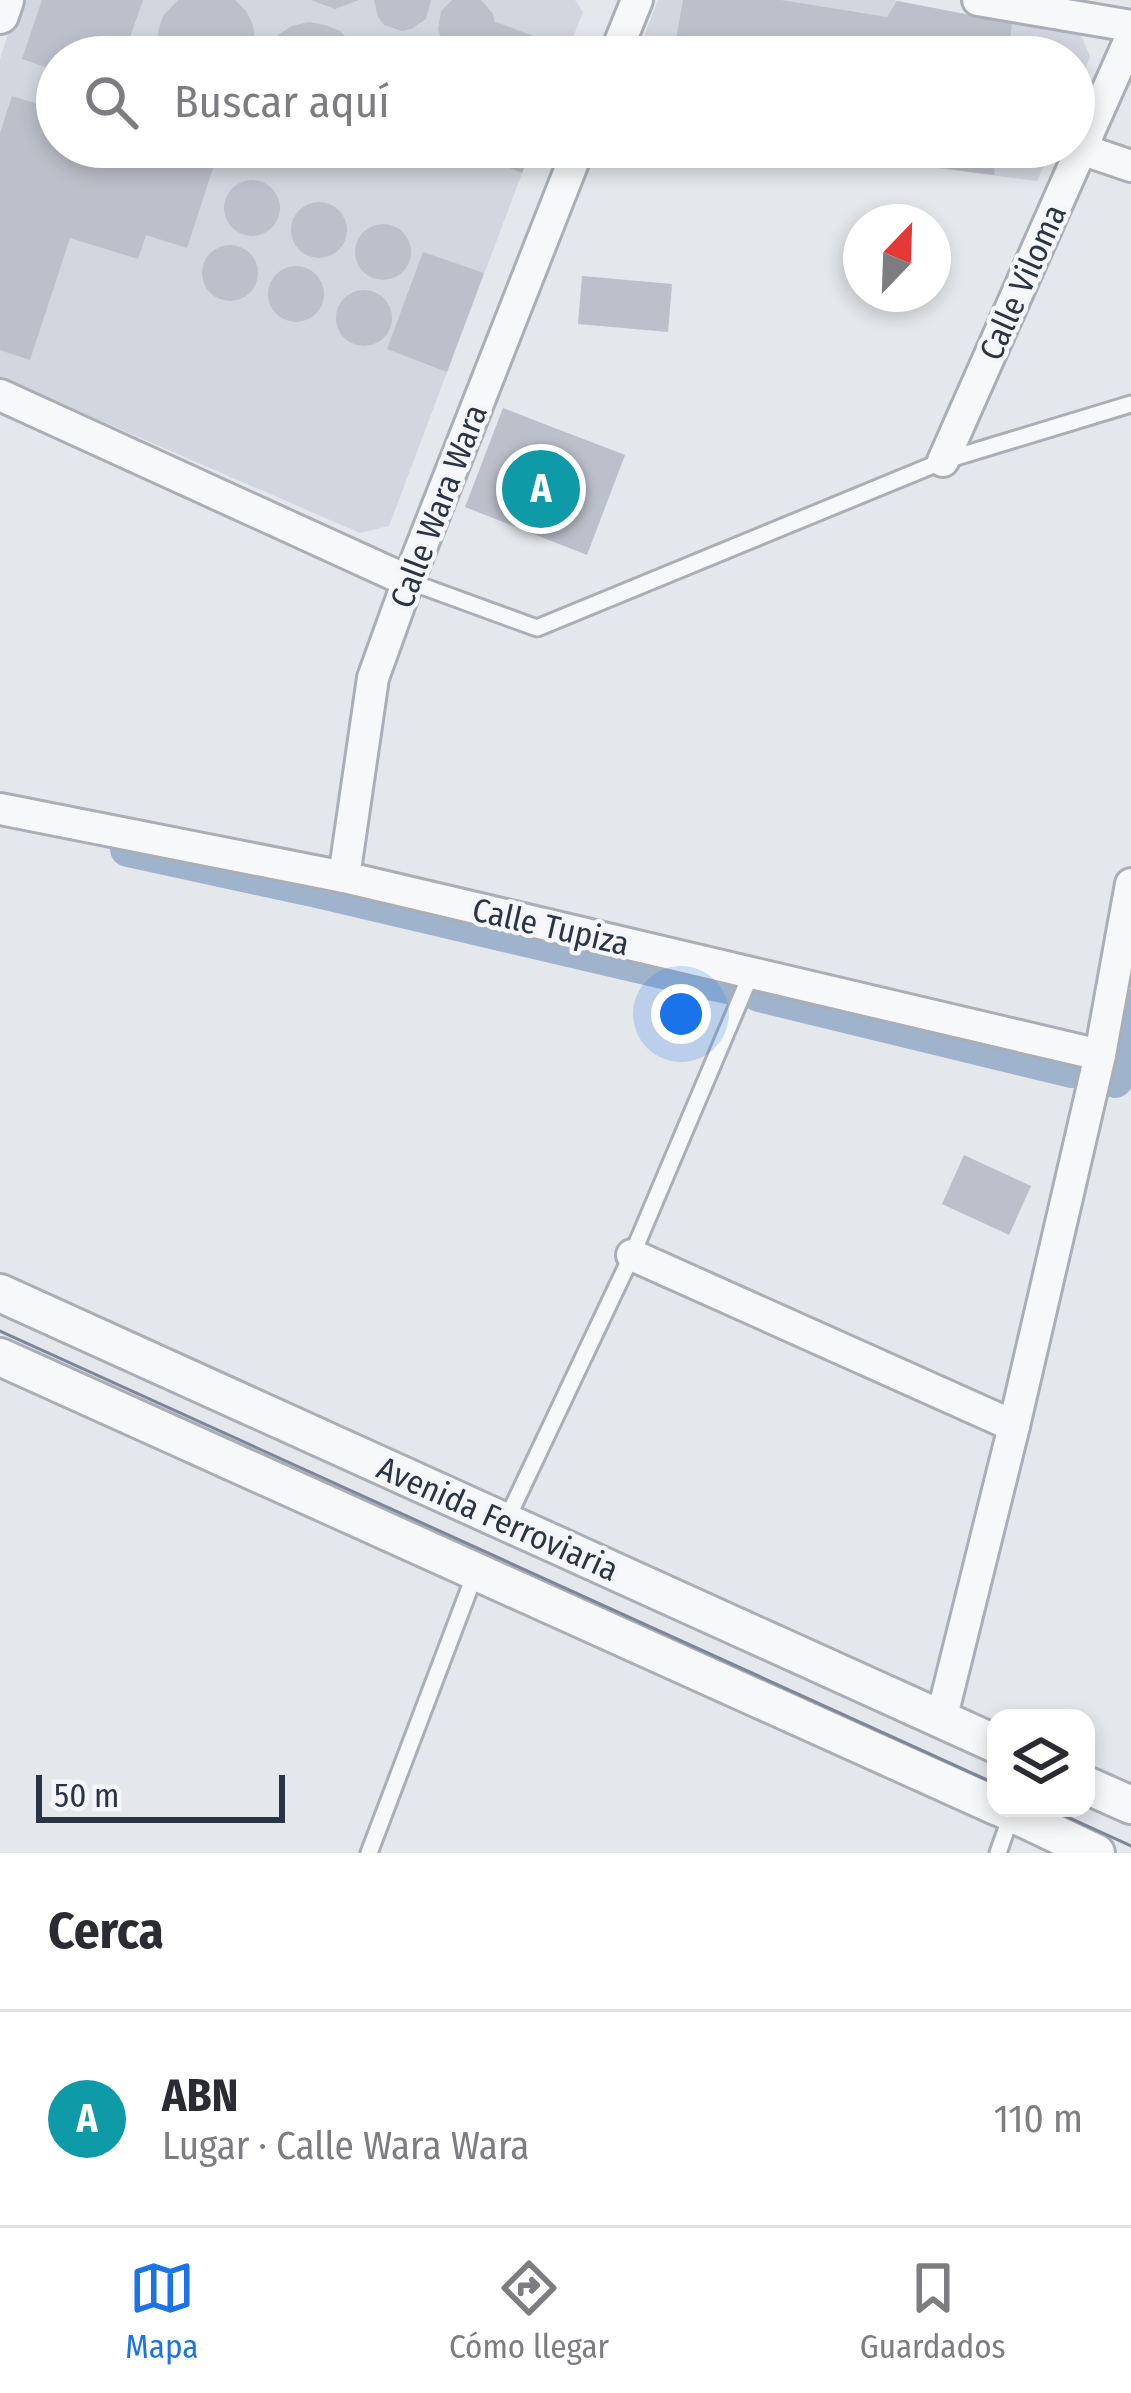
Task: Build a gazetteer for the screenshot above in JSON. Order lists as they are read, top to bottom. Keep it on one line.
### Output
{"streets":{"street":["Calle Viloma","Calle Wara Wara","Calle Tupiza","Avenida Ferroviaria"]},"crossings":[["Calle Wara Wara","Calle Tupiza"]],"scale_bar":"50 m","north":"top right","page":{"search":"Buscar aquí","pins":"A","scale":"50 m","heading":"Cerca","list":[{"mark":"A","name":"ABN","note":"Lugar · Calle Wara Wara","value":"110 m"}],"nav":["Mapa","Cómo llegar","Guardados"]}}
